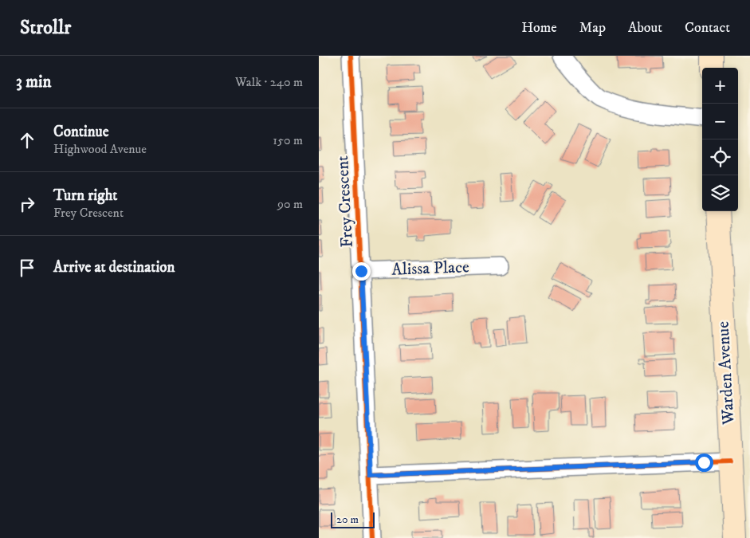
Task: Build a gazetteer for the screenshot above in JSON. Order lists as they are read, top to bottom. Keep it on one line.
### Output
{"streets":{"main road":["Warden Avenue"],"street":["Frey Crescent","Alissa Place"]},"crossings":[["Frey Crescent","Alissa Place"]],"scale_bar":"20 m","page":{"header":"Strollr","nav":["Home","Map","About","Contact"],"heading":["3 min","Walk · 240 m"],"map_buttons":["+","−"],"list":[["Continue","Highwood Avenue","150 m"],["Turn right","Frey Crescent","90 m"],"Arrive at destination"],"scale":"20 m"}}
